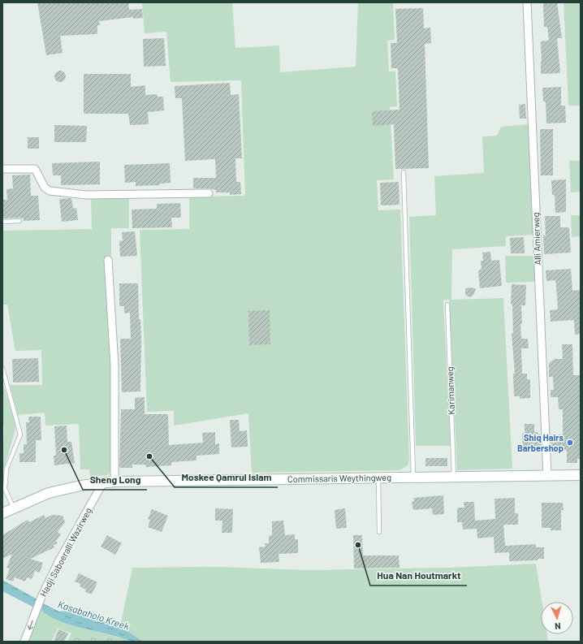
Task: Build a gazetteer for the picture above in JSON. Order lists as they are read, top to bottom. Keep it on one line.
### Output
{"streets":{"main road":["Commissaris Weythingweg"],"street":["Alli Amierweg","Hadji Saboeralli Wazirweg"],"lane":["Karimanweg"]},"crossings":[["Alli Amierweg","Commissaris Weythingweg"],["Karimanweg","Commissaris Weythingweg"],["Commissaris Weythingweg","Hadji Saboeralli Wazirweg"]],"one_way":["Hadji Saboeralli Wazirweg"],"water":["Kasabaholo Kreek"],"places":["Shiq Hairs Barbershop","Sheng Long","Moskee Qamrul Islam","Hua Nan Houtmarkt"],"north":"bottom"}
